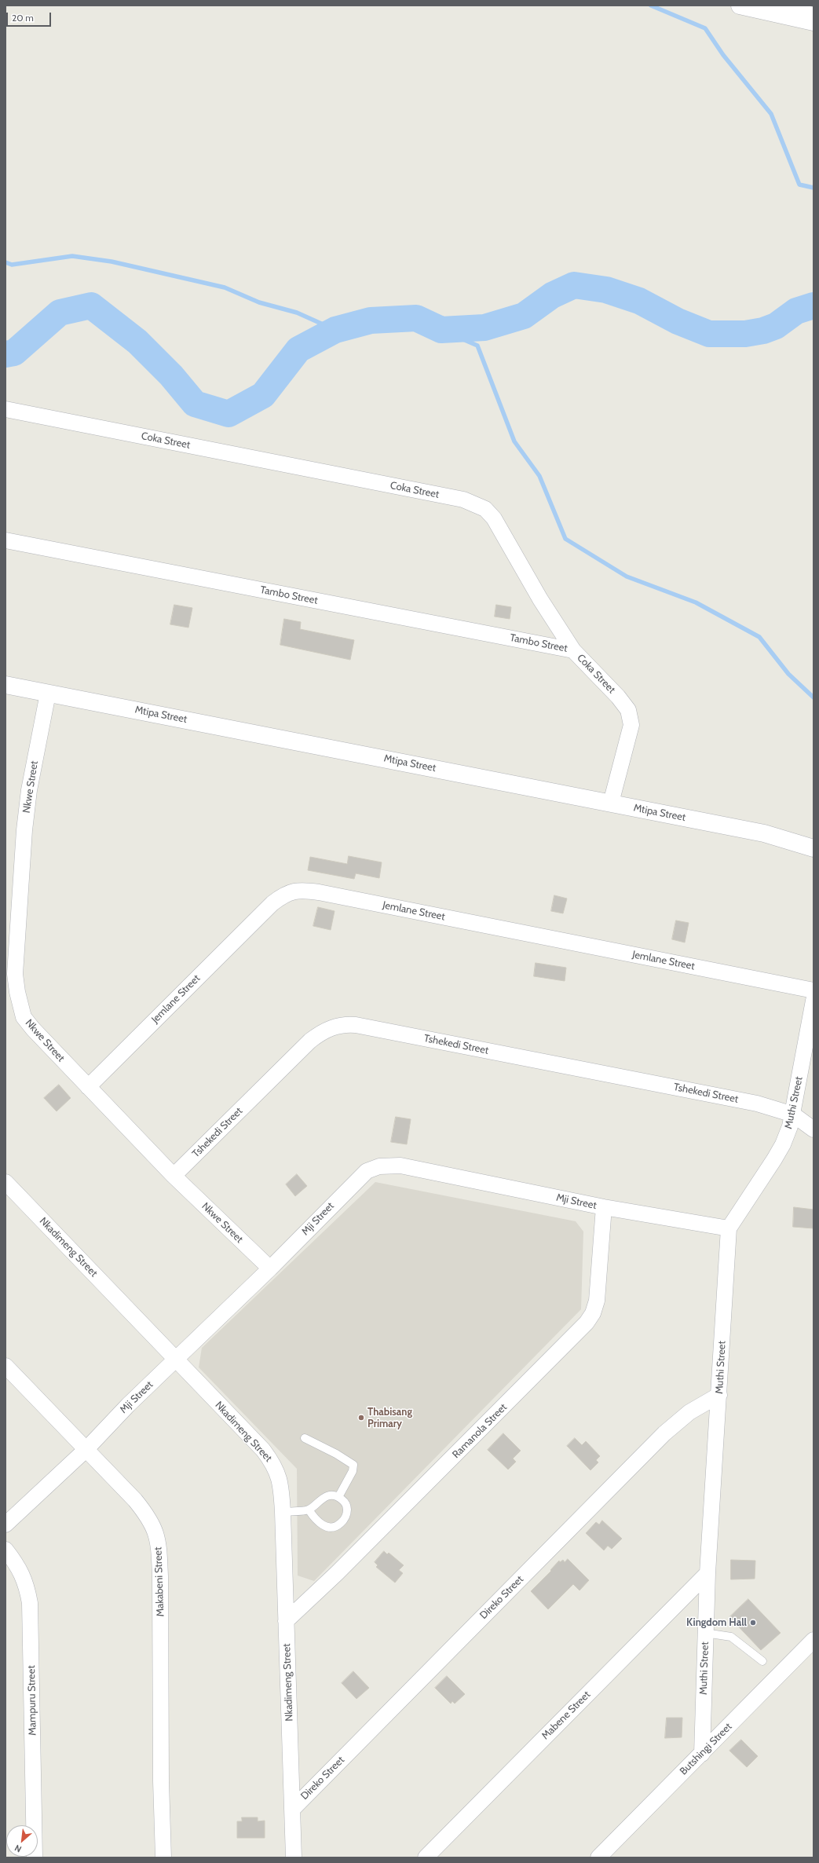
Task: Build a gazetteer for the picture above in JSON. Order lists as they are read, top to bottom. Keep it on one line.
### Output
{"streets":{"street":["Coka Street","Tambo Street","Mtipa Street","Nkwe Street","Jemlane Street","Tshekedi Street","Muthi Street","Mji Street","Nkadimeng Street","Ramanola Street","Makabeni Street","Direko Street","Mampuru Street","Mabene Street","Butshingi Street"]},"crossings":[["Coka Street","Tambo Street"],["Coka Street","Mtipa Street"],["Mtipa Street","Nkwe Street"],["Nkwe Street","Jemlane Street"],["Nkwe Street","Tshekedi Street"],["Nkwe Street","Mji Street"],["Tshekedi Street","Muthi Street"],["Muthi Street","Mji Street"],["Muthi Street","Direko Street"],["Muthi Street","Mabene Street"],["Muthi Street","Butshingi Street"],["Mji Street","Nkadimeng Street"],["Mji Street","Ramanola Street"],["Mji Street","Makabeni Street"],["Nkadimeng Street","Ramanola Street"],["Nkadimeng Street","Direko Street"]],"places":["Thabisang Primary","Kingdom Hall"],"scale_bar":"20 m","north":"bottom left"}
